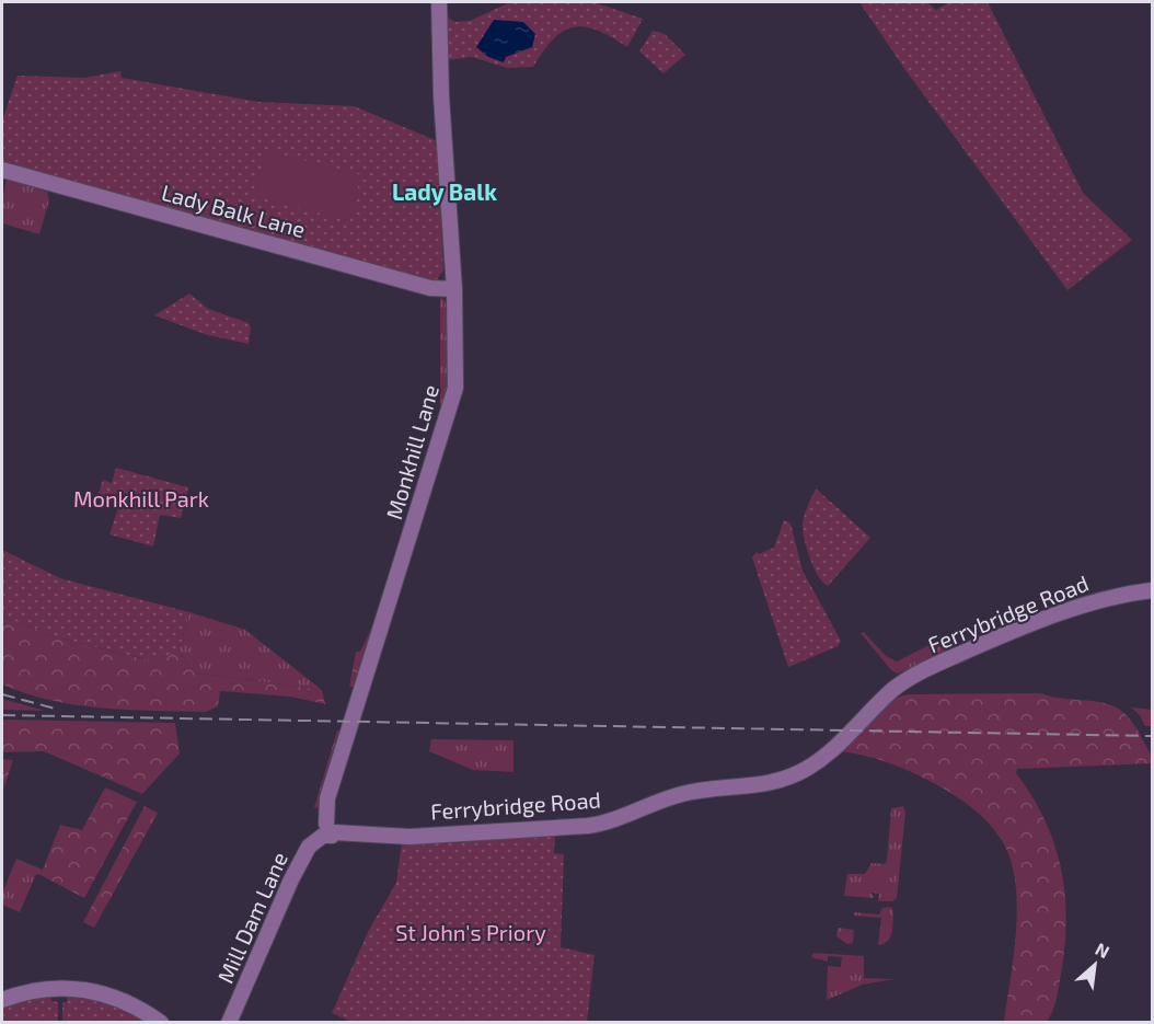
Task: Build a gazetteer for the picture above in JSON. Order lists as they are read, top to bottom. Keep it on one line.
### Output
{"streets":{"street":["Lady Balk Lane","Monkhill Lane","Ferrybridge Road","Mill Dam Lane"]},"crossings":[["Lady Balk Lane","Monkhill Lane"],["Monkhill Lane","Ferrybridge Road"],["Monkhill Lane","Mill Dam Lane"],["Ferrybridge Road","Mill Dam Lane"]],"districts":["Lady Balk"],"parks":["Monkhill Park","St John's Priory"],"north":"top right"}
